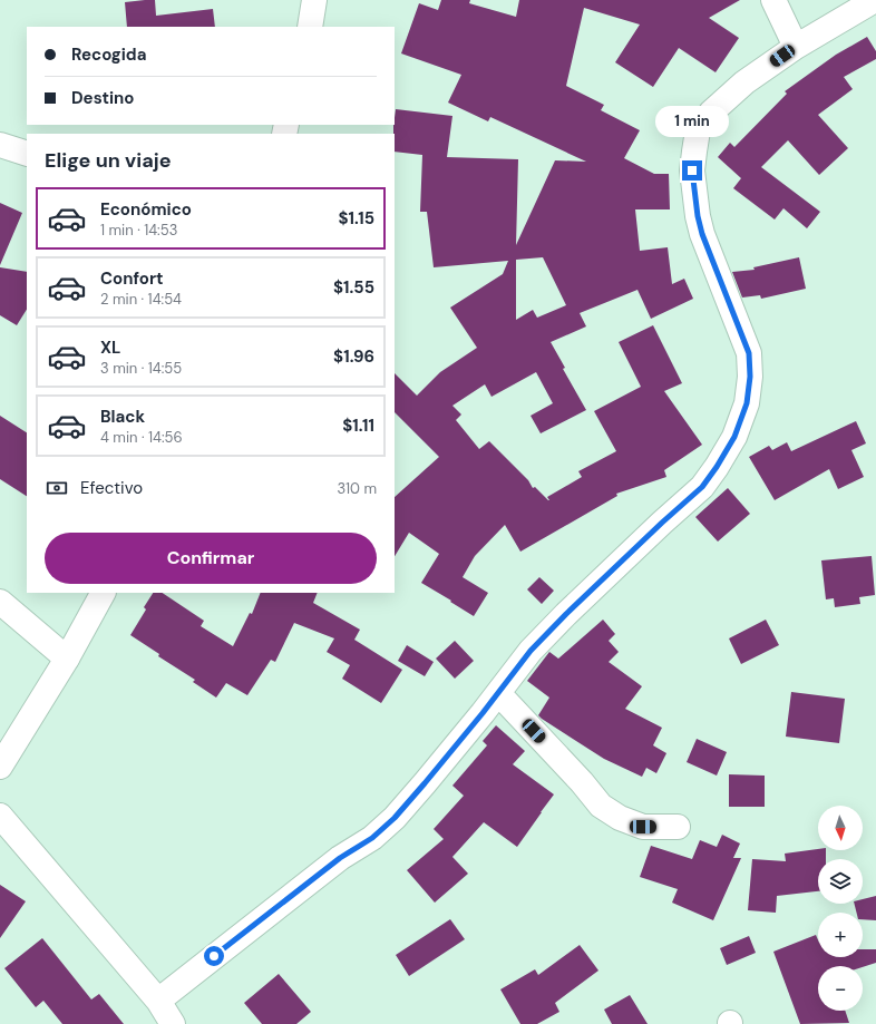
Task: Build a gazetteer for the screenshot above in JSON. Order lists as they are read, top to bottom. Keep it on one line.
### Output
{"north":"bottom","page":{"banner":["Recogida","Destino"],"bubble":"1 min","heading":"Elige un viaje","list":[{"name":"Económico","note":"1 min · 14:53","value":"$1.15"},{"name":"Confort","note":"2 min · 14:54","value":"$1.55"},{"name":"XL","note":"3 min · 14:55","value":"$1.96"},{"name":"Black","note":"4 min · 14:56","value":"$1.11"}],"pay":["Efectivo","310 m"],"buttons":"Confirmar","map_buttons":["+","−"]}}
